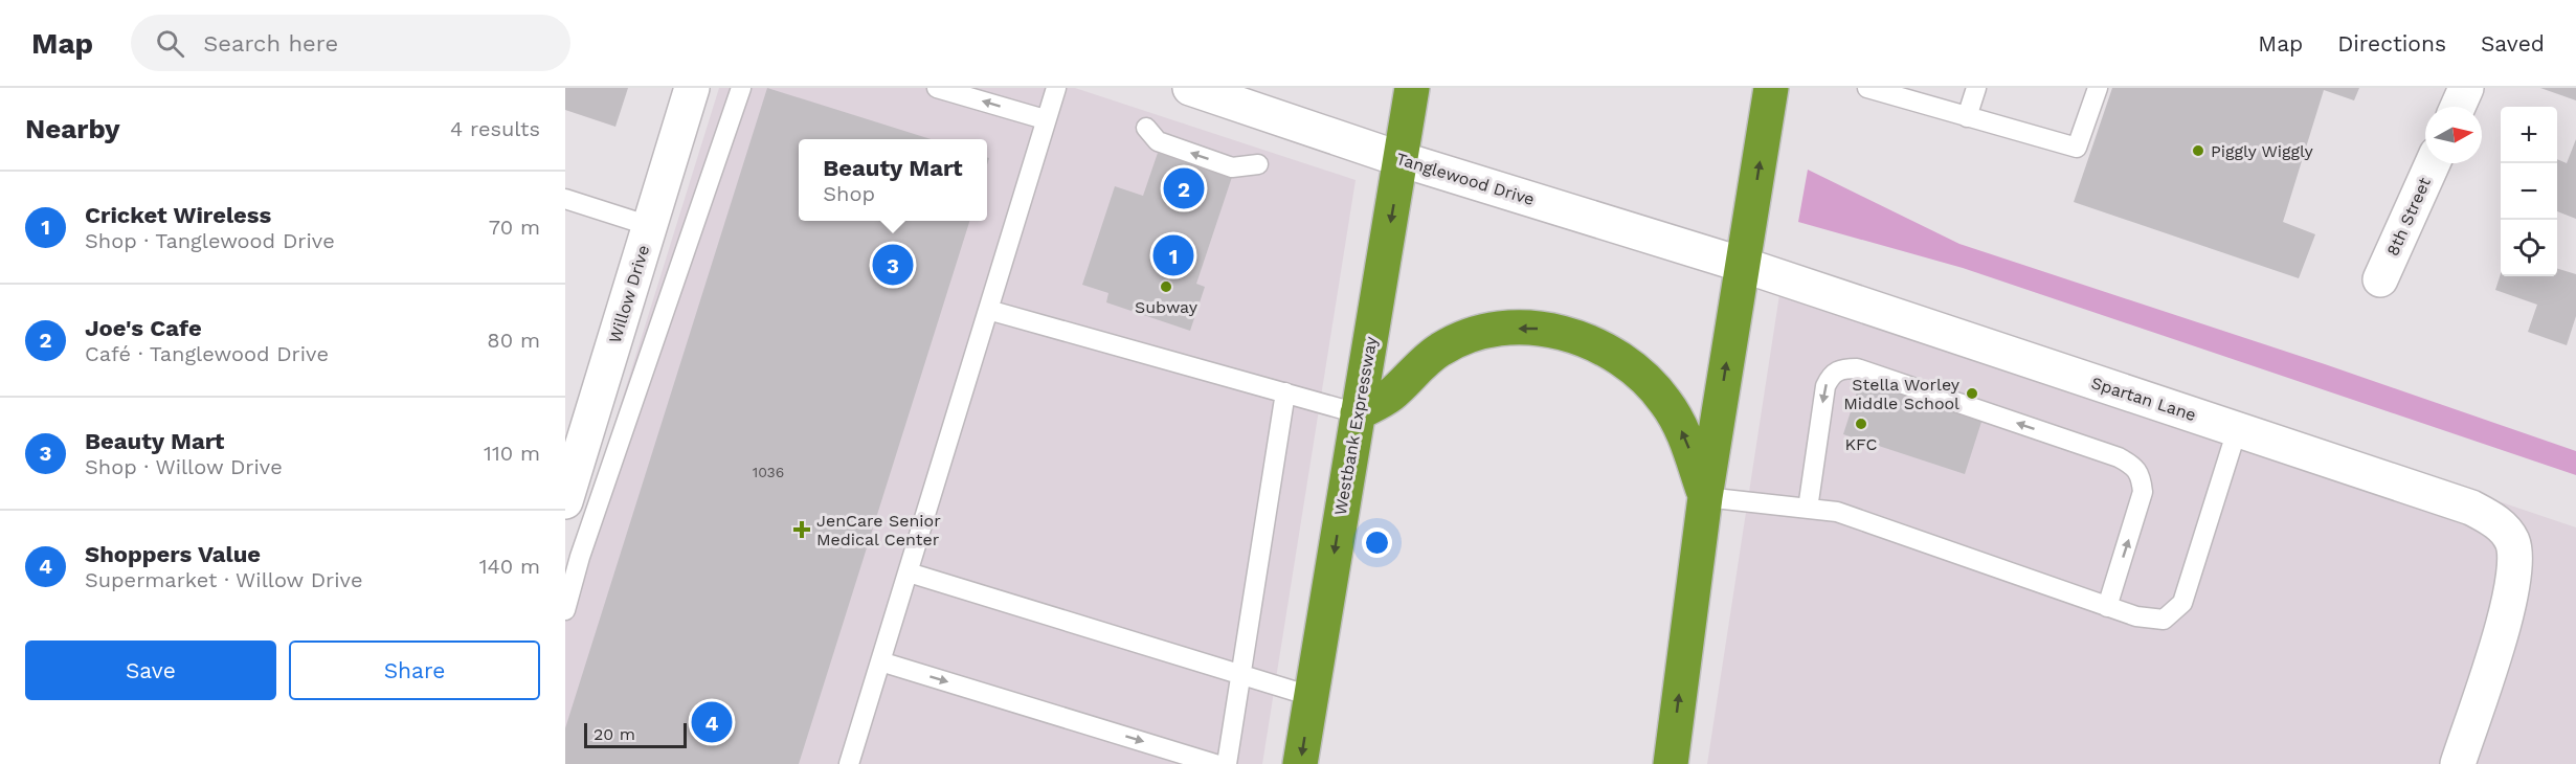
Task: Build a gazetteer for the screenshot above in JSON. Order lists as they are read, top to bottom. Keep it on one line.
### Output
{"streets":{"highway":["Westbank Expressway"],"street":["Tanglewood Drive","8th Street","Willow Drive","Spartan Lane"]},"crossings":[["Tanglewood Drive","Spartan Lane"],["Tanglewood Drive","Westbank Expressway"]],"one_way":["Westbank Expressway"],"places":{"other":["Piggly Wiggly","Subway","Stella Worley Middle School","KFC"],"health":["JenCare Senior Medical Center"]},"house_numbers":["1036"],"scale_bar":"20 m","north":"right","page":{"header":"Map","search":"Search here","nav":["Map","Directions","Saved"],"heading":["Nearby","4 results"],"map_buttons":["+","−"],"popup":["Beauty Mart","Shop"],"pins":["2","1","3","4"],"list":[{"mark":"1","name":"Cricket Wireless","note":"Shop · Tanglewood Drive","value":"70 m"},{"mark":"2","name":"Joe's Cafe","note":"Café · Tanglewood Drive","value":"80 m"},{"mark":"3","name":"Beauty Mart","note":"Shop · Willow Drive","value":"110 m"},{"mark":"4","name":"Shoppers Value","note":"Supermarket · Willow Drive","value":"140 m"}],"buttons":["Save","Share"],"scale":"20 m"}}
